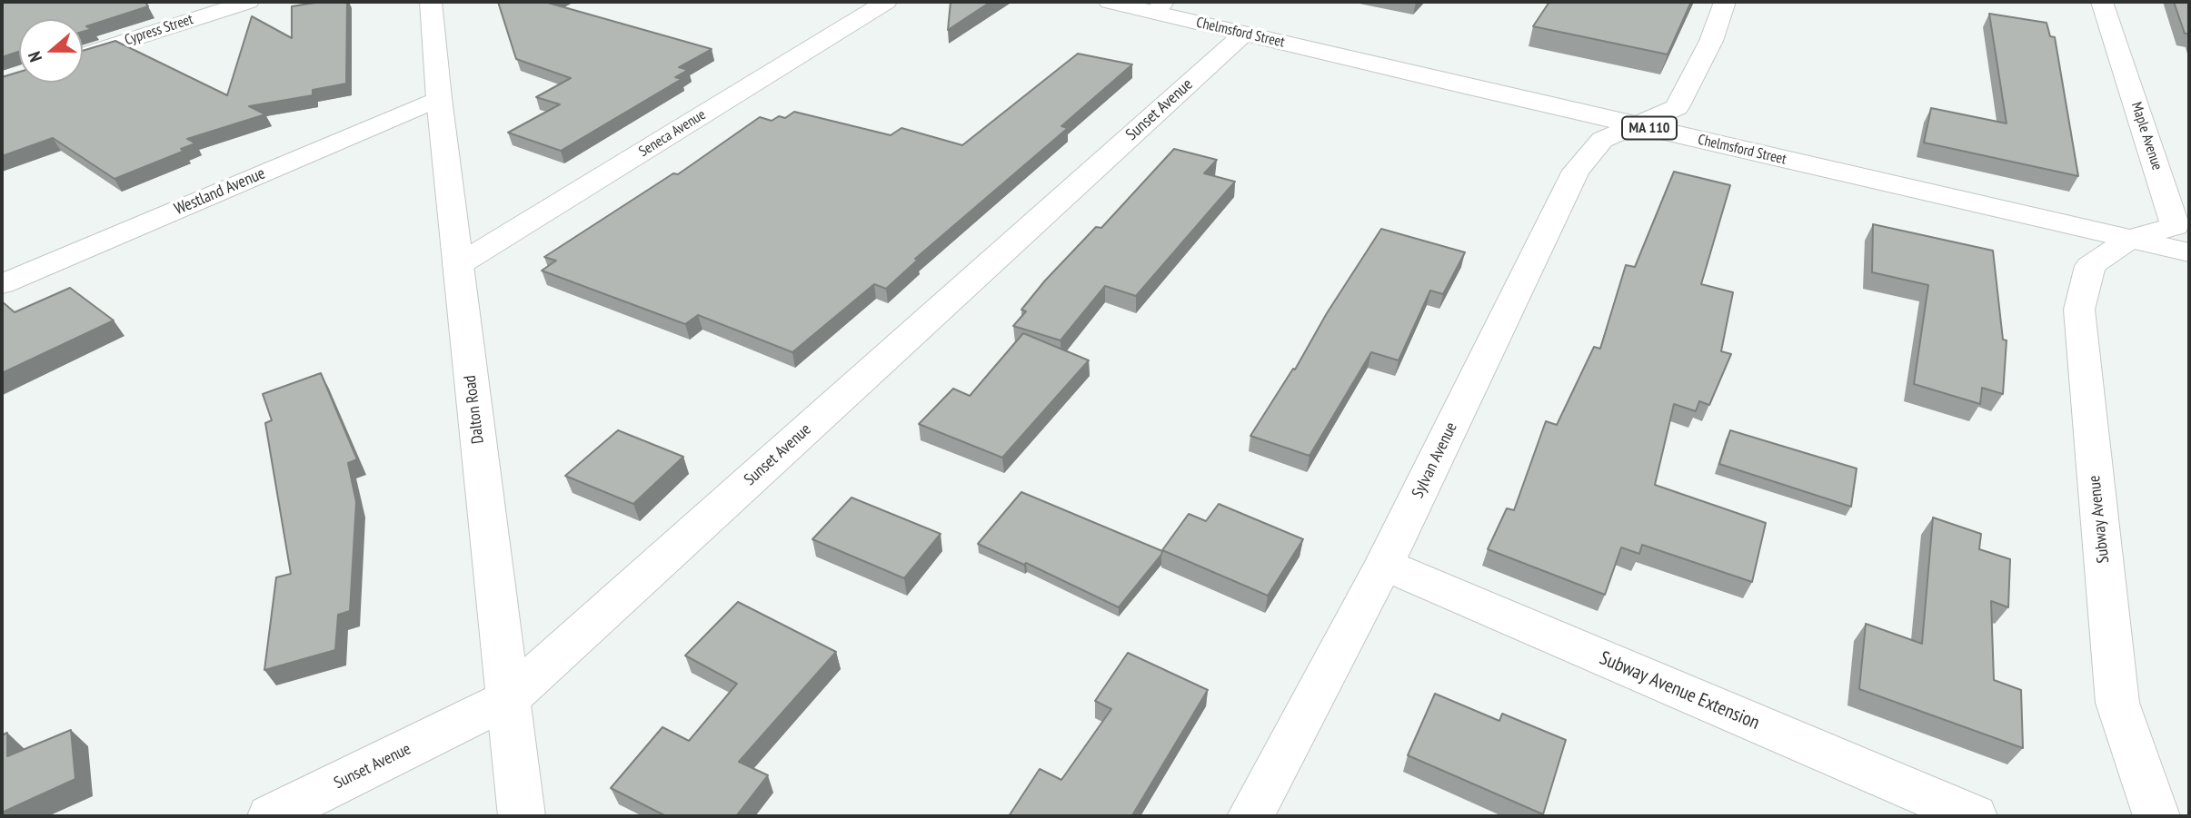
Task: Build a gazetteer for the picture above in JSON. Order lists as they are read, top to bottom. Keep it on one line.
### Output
{"streets":{"street":["Cypress Street","Chelmsford Street","Sunset Avenue","MA 110","Seneca Avenue","Maple Avenue","Westland Avenue","Dalton Road","Sylvan Avenue","Subway Avenue","Subway Avenue Extension"]},"crossings":[["Chelmsford Street","Sunset Avenue"],["Chelmsford Street","Maple Avenue"],["Chelmsford Street","Sylvan Avenue"],["Chelmsford Street","Subway Avenue"],["Sunset Avenue","Dalton Road"],["Seneca Avenue","Dalton Road"],["Maple Avenue","Subway Avenue"],["Westland Avenue","Dalton Road"],["Sylvan Avenue","Subway Avenue Extension"]],"north":"left"}
